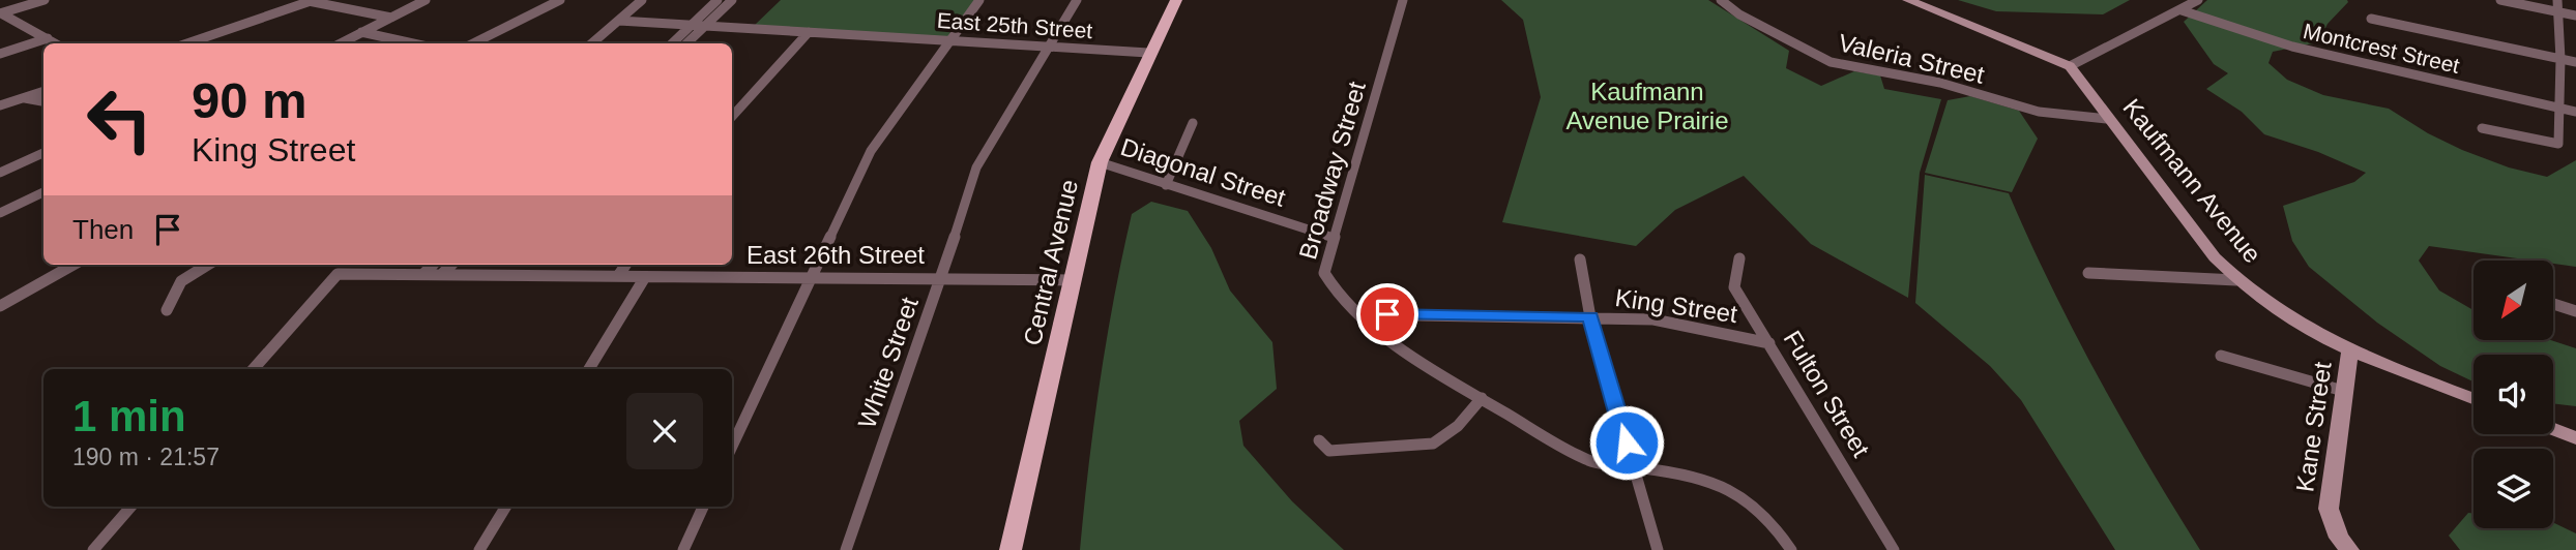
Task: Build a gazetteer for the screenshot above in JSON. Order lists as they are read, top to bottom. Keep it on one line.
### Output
{"streets":{"main road":["Kaufmann Avenue","Central Avenue","Kane Street"],"street":["East 25th Street","Montcrest Street","Valeria Street","Broadway Street","Diagonal Street","East 26th Street","King Street","White Street","Fulton Street"]},"crossings":[["East 25th Street","Central Avenue"],["East 25th Street","White Street"],["Valeria Street","Kaufmann Avenue"],["Broadway Street","Diagonal Street"],["Broadway Street","King Street"],["Diagonal Street","Central Avenue"],["Kaufmann Avenue","Kane Street"],["East 26th Street","Central Avenue"],["East 26th Street","White Street"],["King Street","Fulton Street"]],"parks":["Kaufmann Avenue Prairie"],"north":"bottom left","page":{"turn":["90 m","King Street"],"then":"Then","heading":["1 min","190 m · 21:57"]}}
